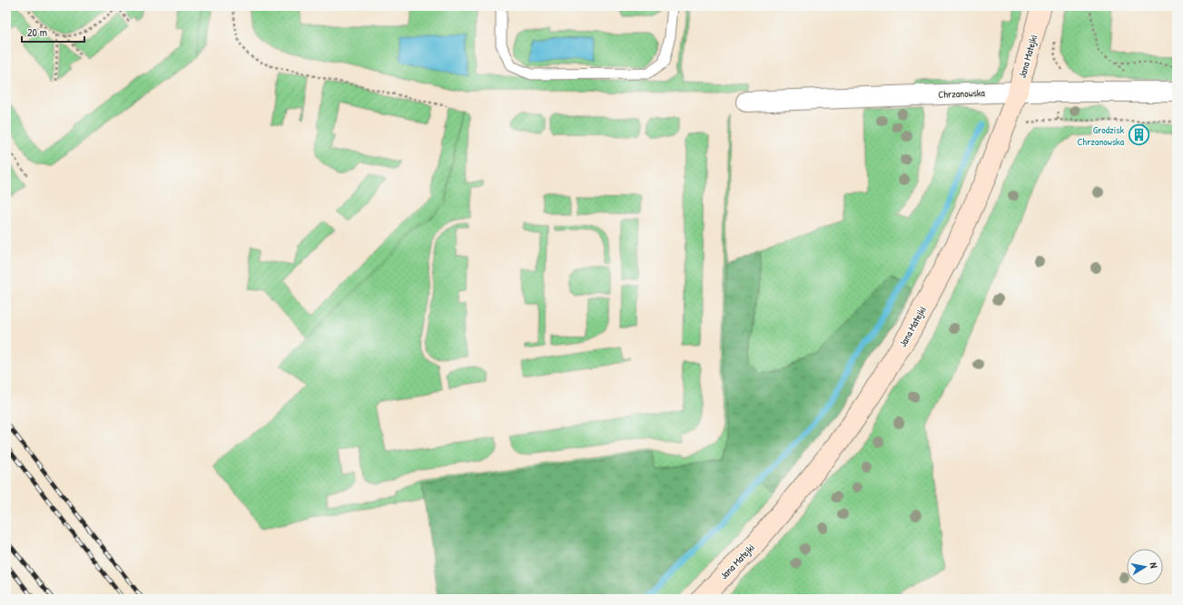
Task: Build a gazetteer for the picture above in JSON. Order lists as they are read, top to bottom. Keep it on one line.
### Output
{"streets":{"street":["Jana Matejki","Chrzanowska"]},"crossings":[["Jana Matejki","Chrzanowska"]],"places":{"building":["Grodzisk Chrzanowska"]},"scale_bar":"20 m","north":"right"}
